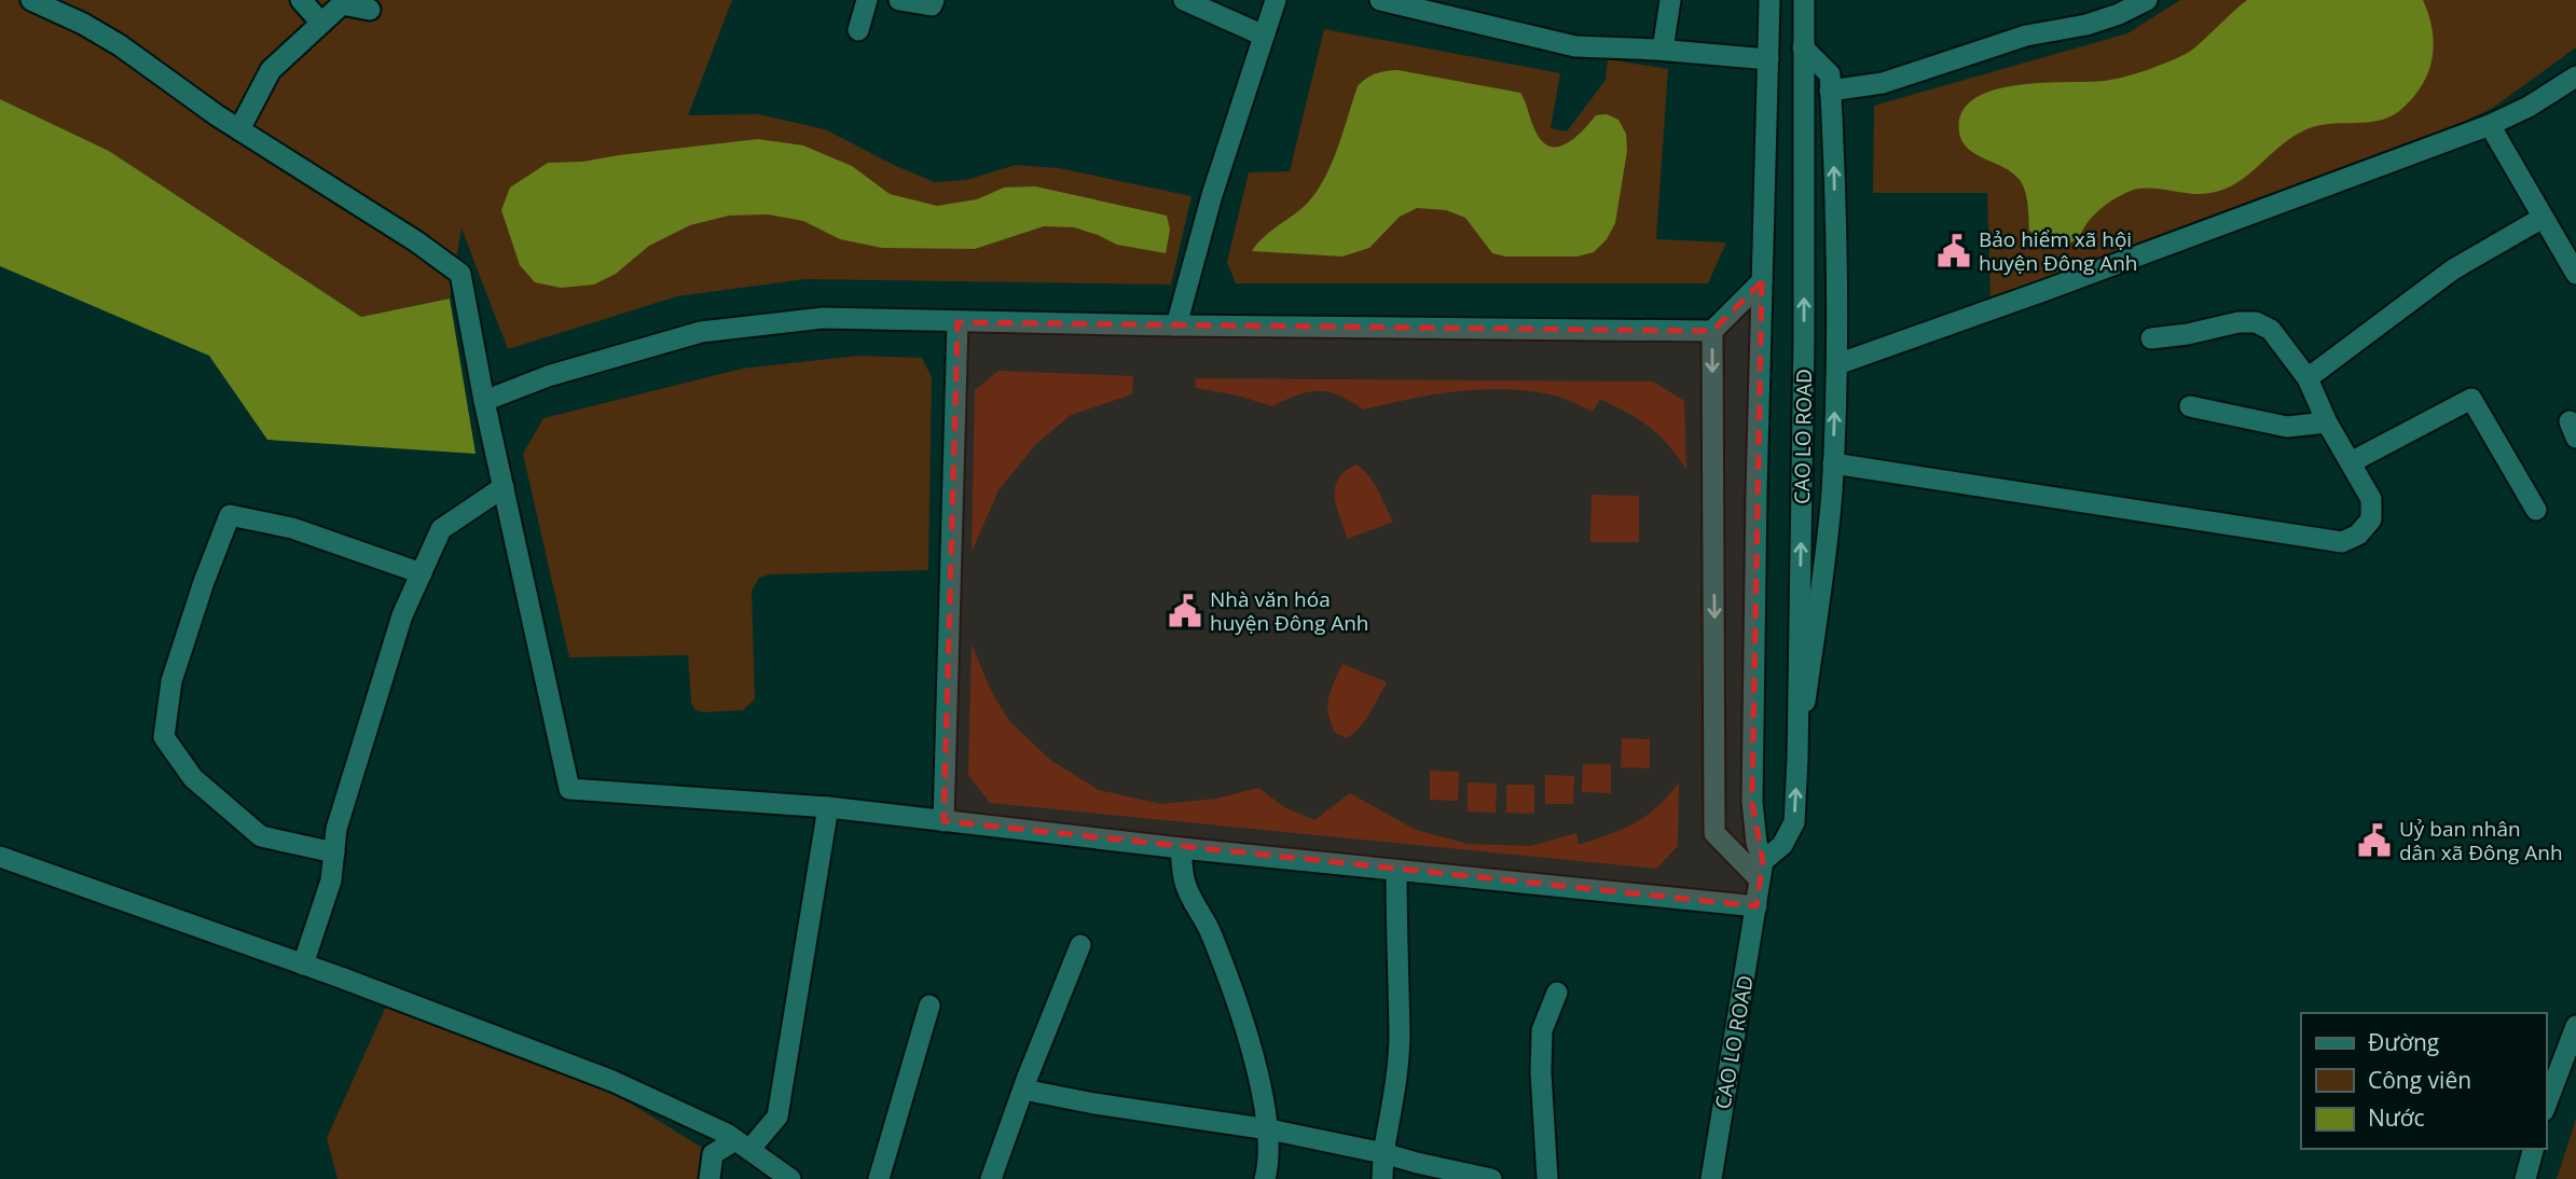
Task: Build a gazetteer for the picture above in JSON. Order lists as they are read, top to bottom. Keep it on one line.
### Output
{"streets":{"street":["CAO LO ROAD"]},"places":{"public building":["Bảo hiểm xã hội huyện Đông Anh","Nhà văn hóa huyện Đông Anh","Uỷ ban nhân dân xã Đông Anh"]},"legend":["Đường","Công viên","Nước"]}
